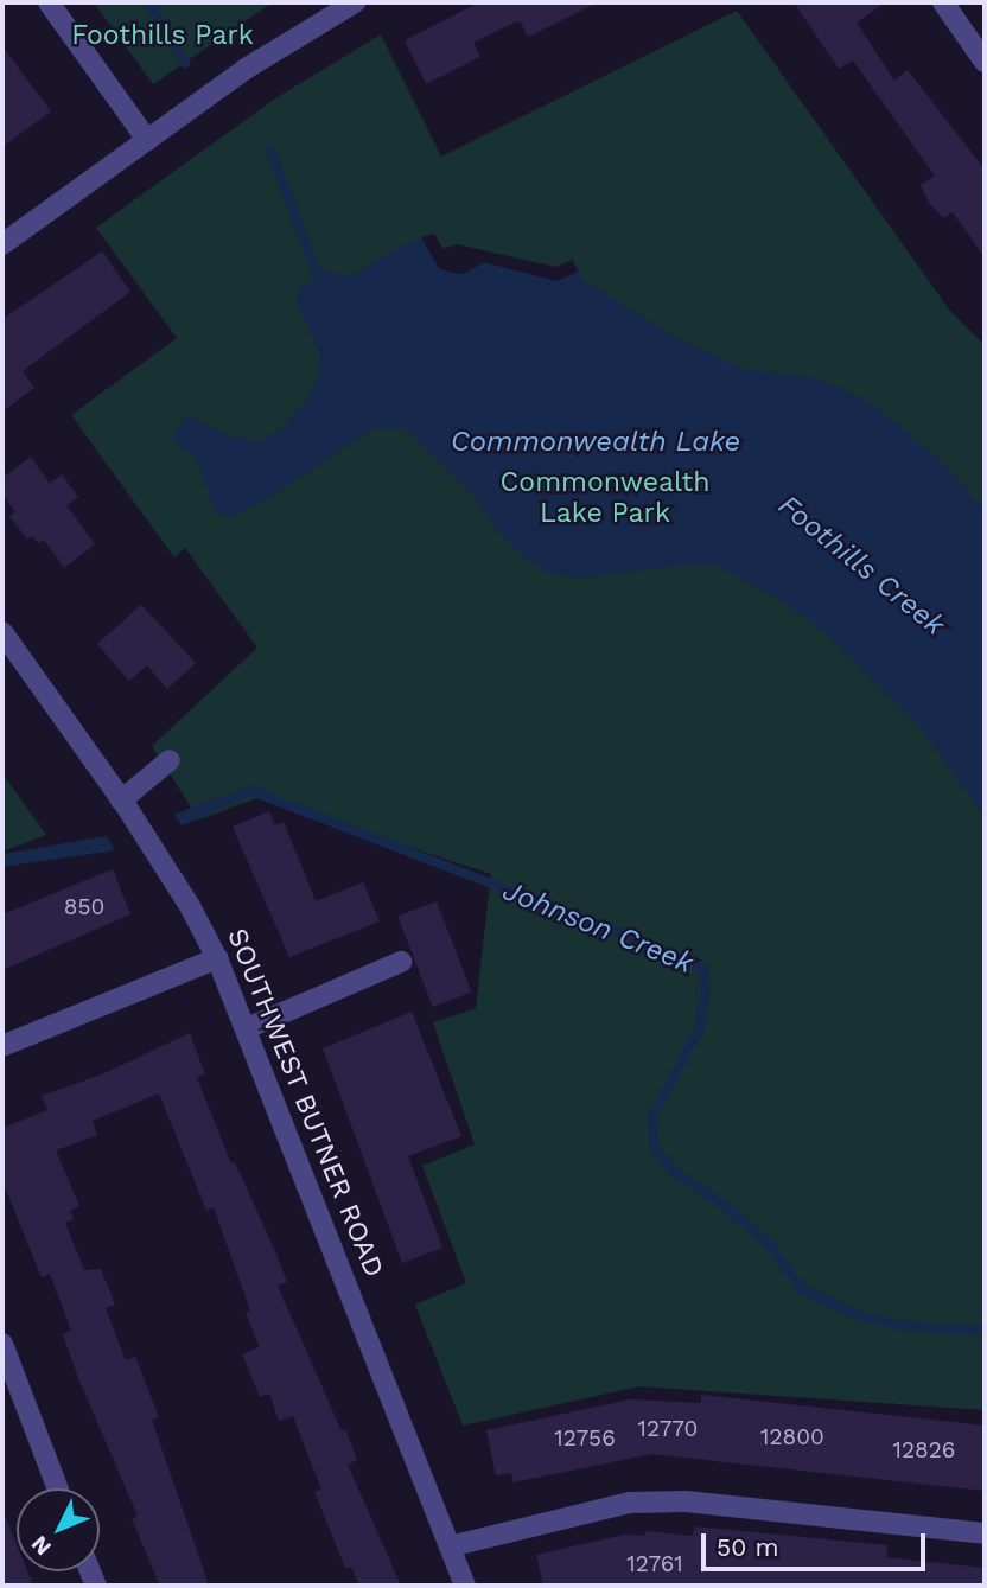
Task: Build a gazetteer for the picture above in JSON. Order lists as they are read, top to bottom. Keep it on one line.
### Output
{"streets":{"street":["SOUTHWEST BUTNER ROAD"]},"water":["Commonwealth Lake","Foothills Creek","Johnson Creek"],"parks":["Foothills Park","Commonwealth Lake Park"],"house_numbers":["850","12770","12800","12756","12826","12761"],"scale_bar":"50 m","north":"bottom left"}
